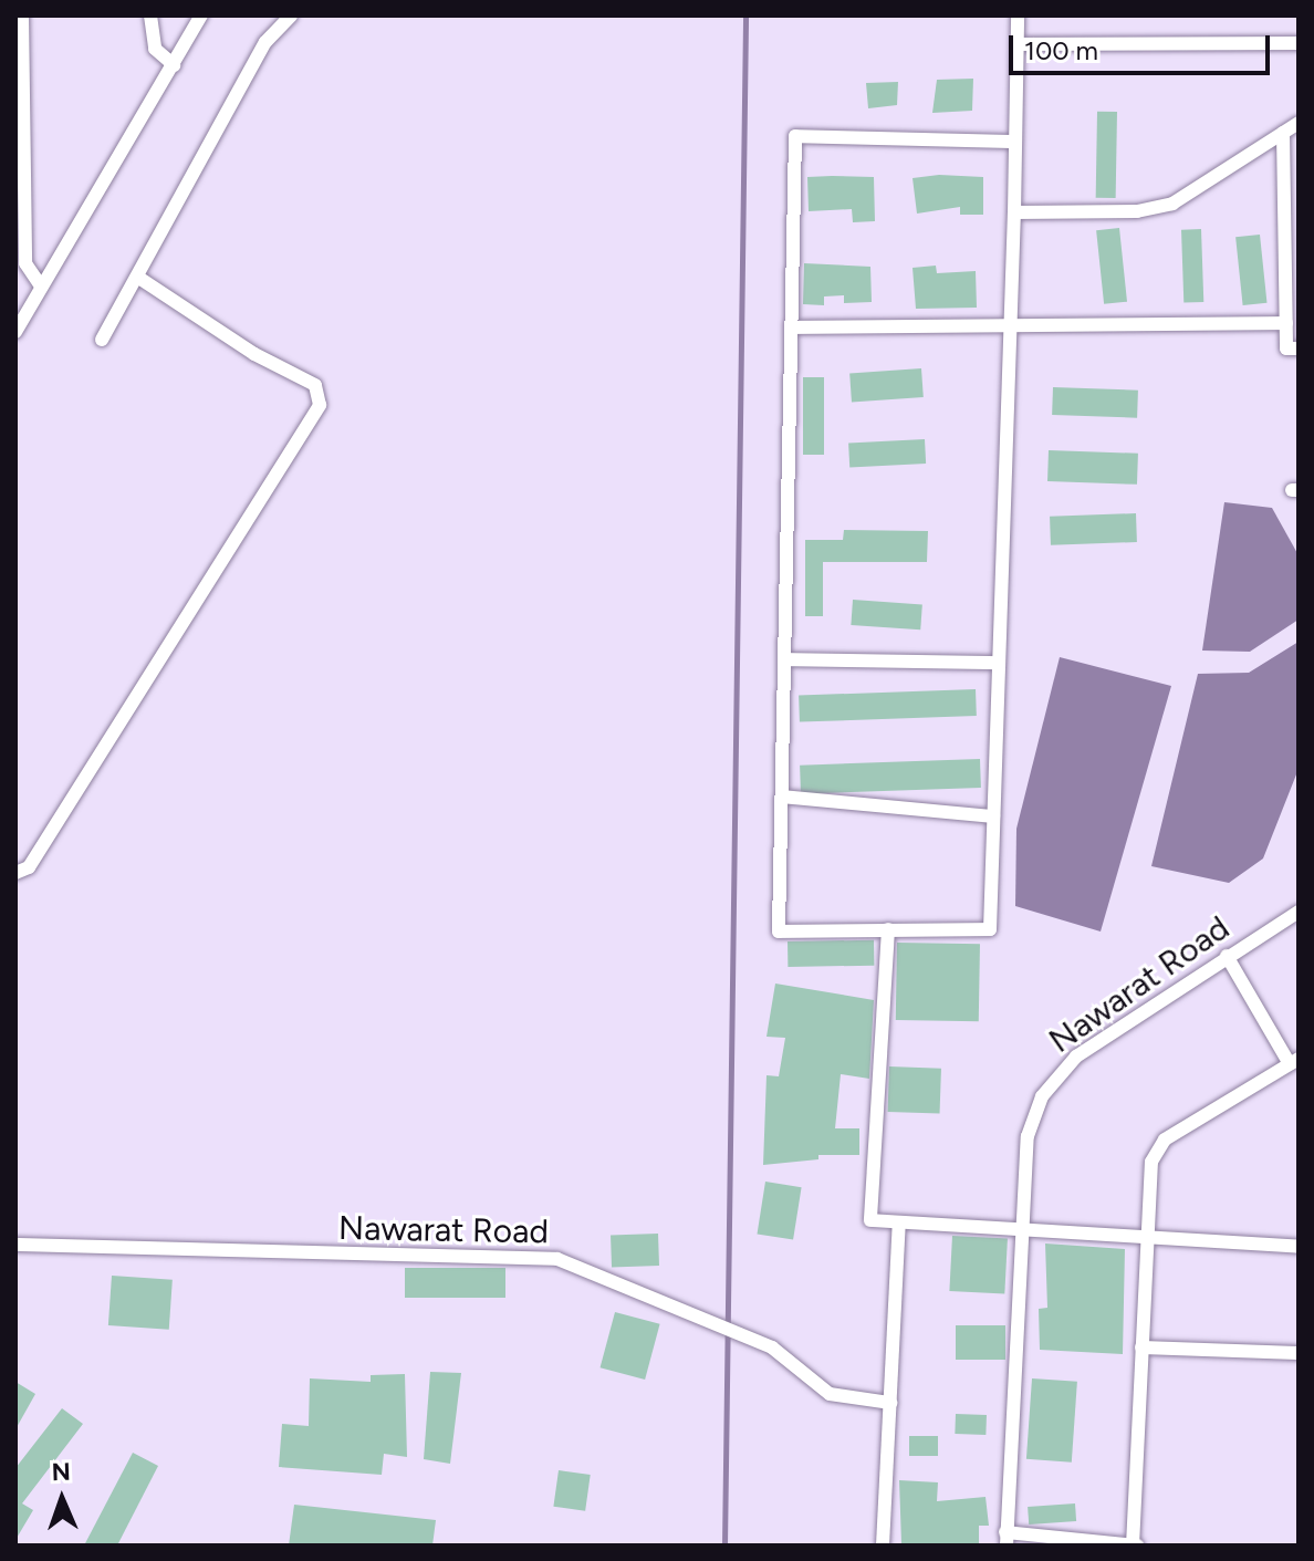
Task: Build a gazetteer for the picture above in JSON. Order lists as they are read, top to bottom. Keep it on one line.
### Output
{"streets":{"street":["Nawarat Road"]},"scale_bar":"100 m","north":"top"}
